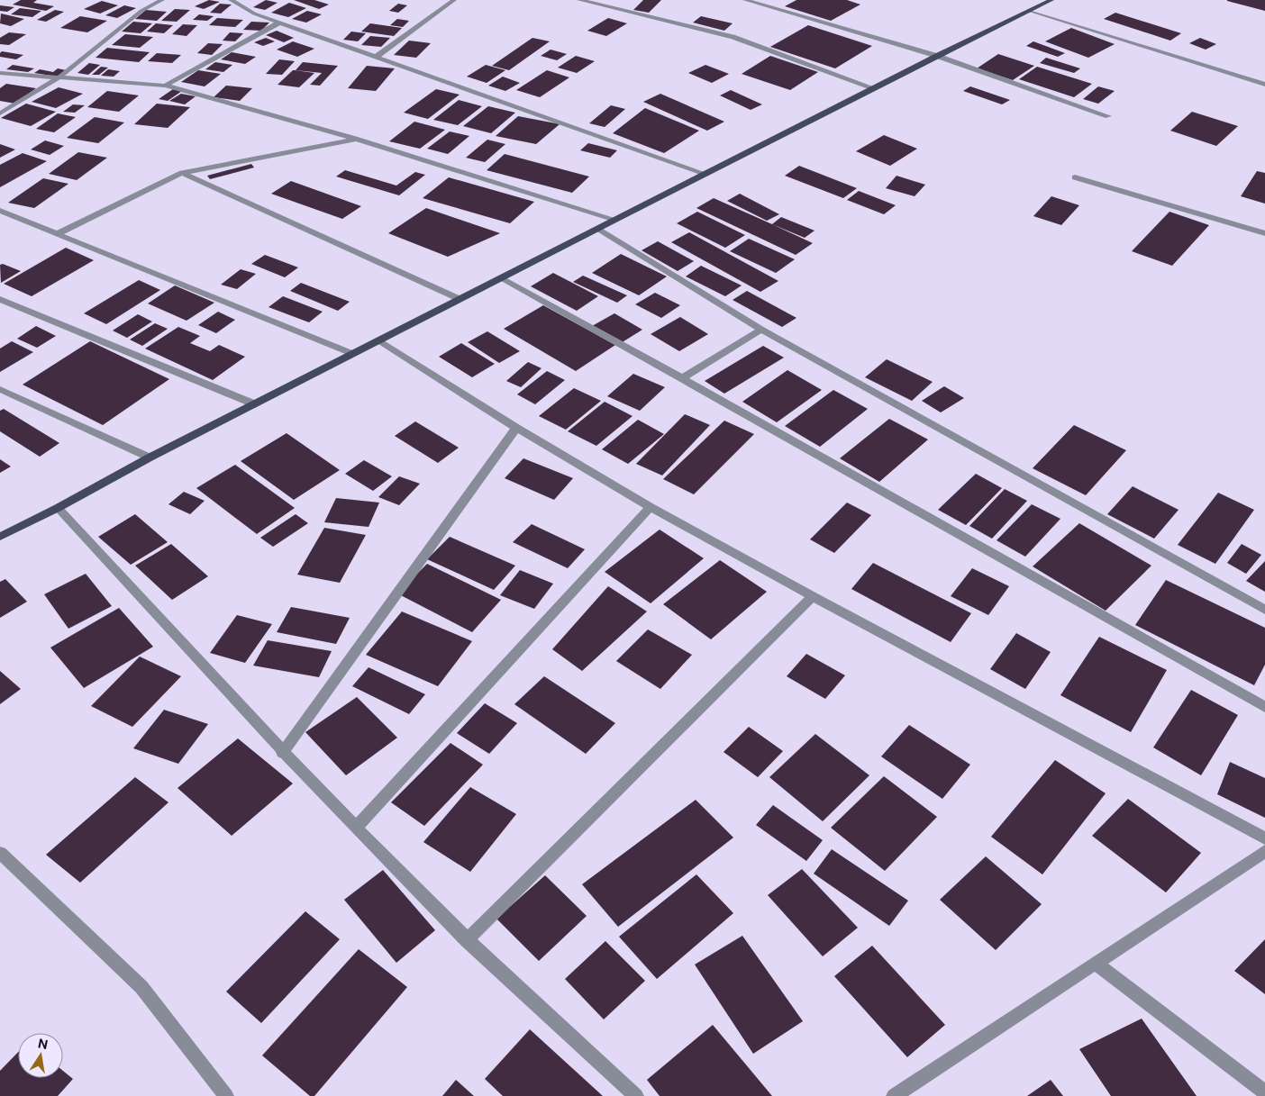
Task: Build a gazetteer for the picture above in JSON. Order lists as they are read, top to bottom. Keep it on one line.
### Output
{"north":"top"}
